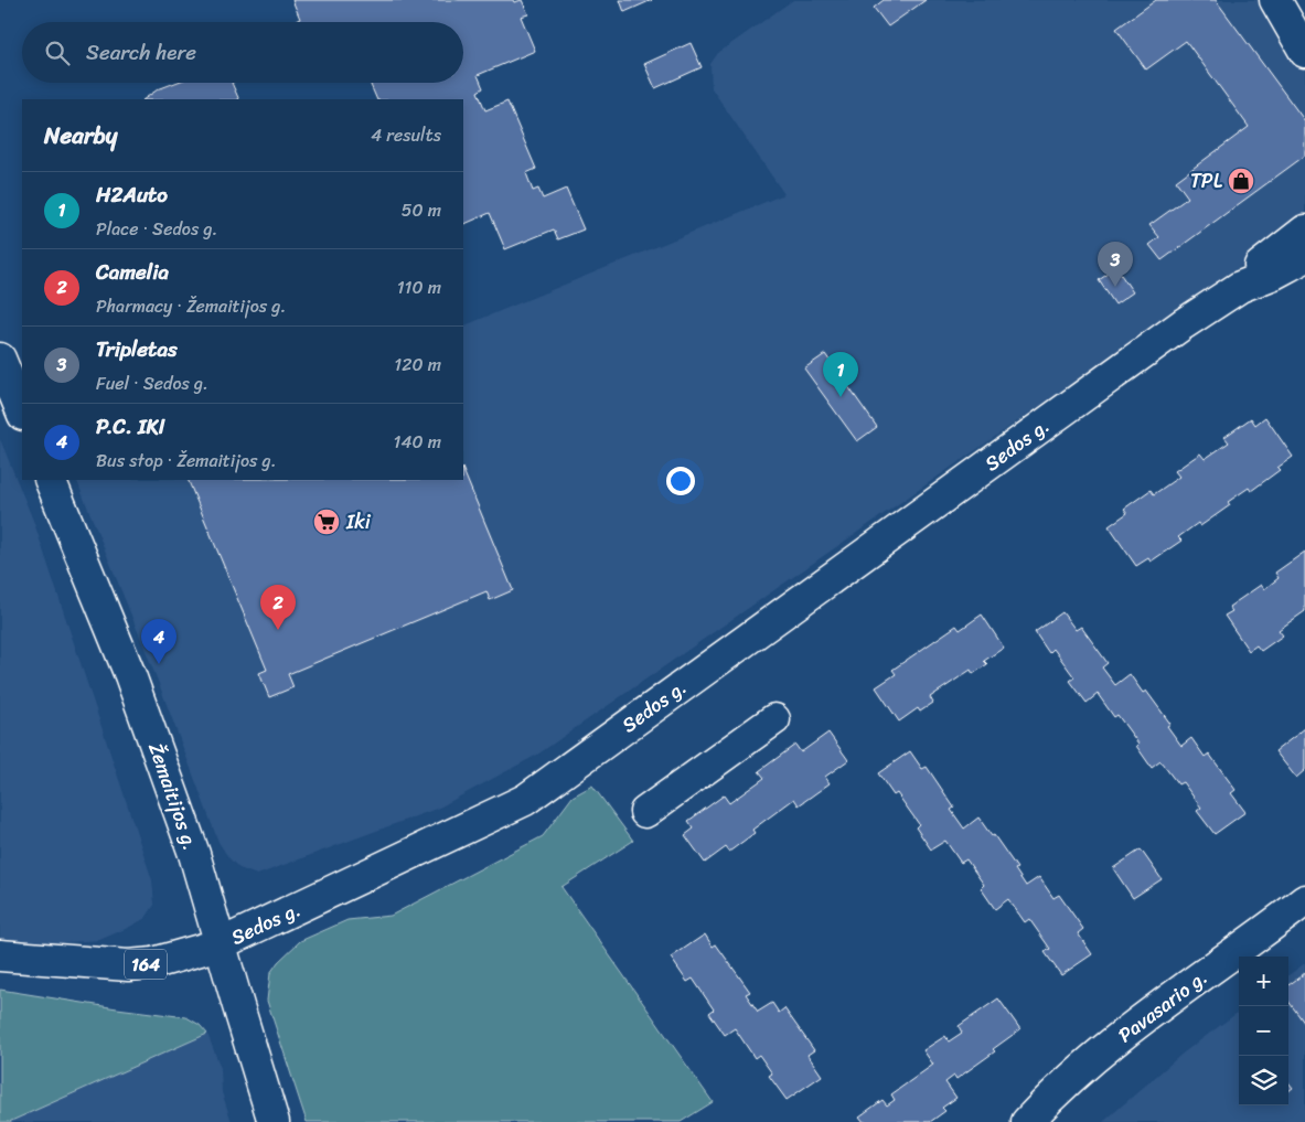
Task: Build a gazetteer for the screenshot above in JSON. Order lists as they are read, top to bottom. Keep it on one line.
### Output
{"streets":{"street":["Sedos g.","Žemaitijos g.","164","Pavasario g."]},"crossings":[["Sedos g.","Žemaitijos g."]],"places":{"shop":["TPL"],"supermarket":["Iki"]},"page":{"search":"Search here","heading":["Nearby","4 results"],"list":[{"mark":"1","name":"H2Auto","note":"Place · Sedos g.","value":"50 m"},{"mark":"2","name":"Camelia","note":"Pharmacy · Žemaitijos g.","value":"110 m"},{"mark":"3","name":"Tripletas","note":"Fuel · Sedos g.","value":"120 m"},{"mark":"4","name":"P.C. IKI","note":"Bus stop · Žemaitijos g.","value":"140 m"}],"pins":["3","1","2","4"],"map_buttons":["+","−"]}}
